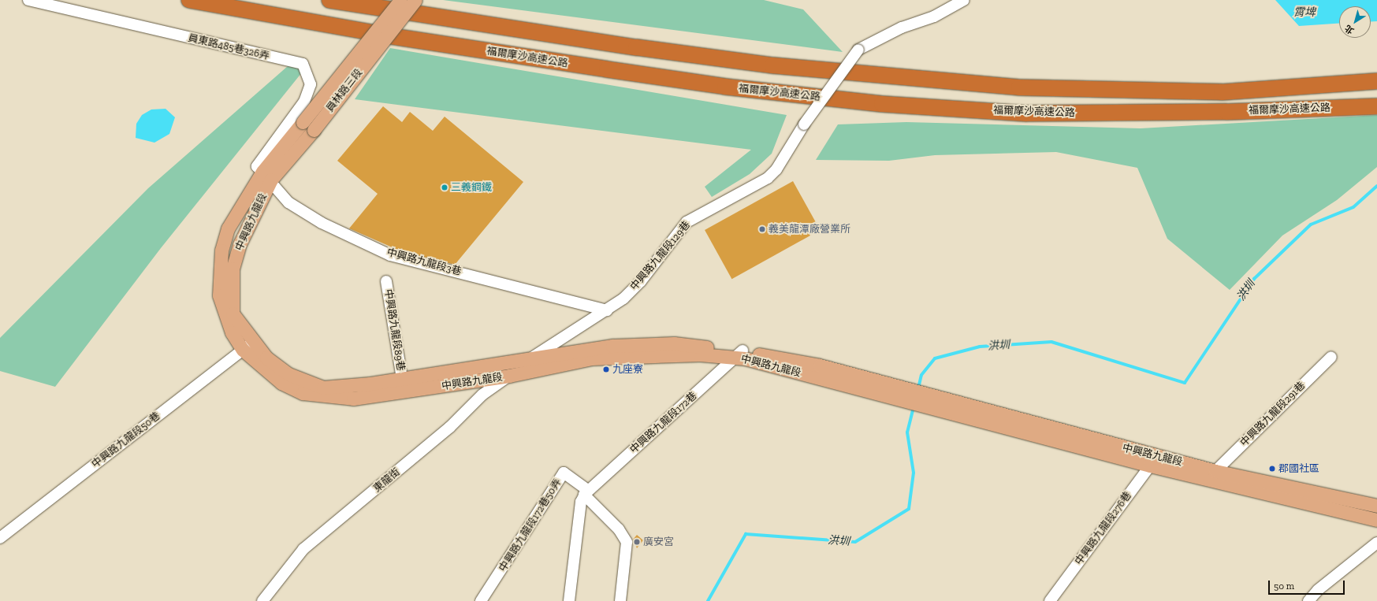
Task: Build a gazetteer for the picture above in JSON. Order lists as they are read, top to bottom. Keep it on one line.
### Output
{"streets":{"highway":["福爾摩沙高速公路"],"main road":["員林路三段","中興路九龍段"],"street":["員東路485巷326弄","中興路九龍段129巷","中興路九龍段3巷","中興路九龍段89巷","中興路九龍段291巷","中興路九龍段172巷","中興路九龍段50巷","東龍街","中興路九龍段172巷50弄","中興路九龍段276巷"]},"crossings":[["員東路485巷326弄","員林路三段"],["員東路485巷326弄","中興路九龍段"],["員東路485巷326弄","中興路九龍段3巷"],["員林路三段","中興路九龍段"],["員林路三段","中興路九龍段3巷"],["中興路九龍段","中興路九龍段129巷"],["中興路九龍段","中興路九龍段3巷"],["中興路九龍段","中興路九龍段89巷"],["中興路九龍段","中興路九龍段291巷"],["中興路九龍段","中興路九龍段172巷"],["中興路九龍段","中興路九龍段50巷"],["中興路九龍段","東龍街"],["中興路九龍段","中興路九龍段276巷"],["中興路九龍段129巷","中興路九龍段3巷"],["中興路九龍段129巷","東龍街"],["中興路九龍段172巷","中興路九龍段172巷50弄"]],"water":["霄埤","洪圳"],"places":["三義鋼鐵","義美龍潭廠營業所","九座寮","郡國社區","廣安宮"],"scale_bar":"50 m","north":"bottom left"}
